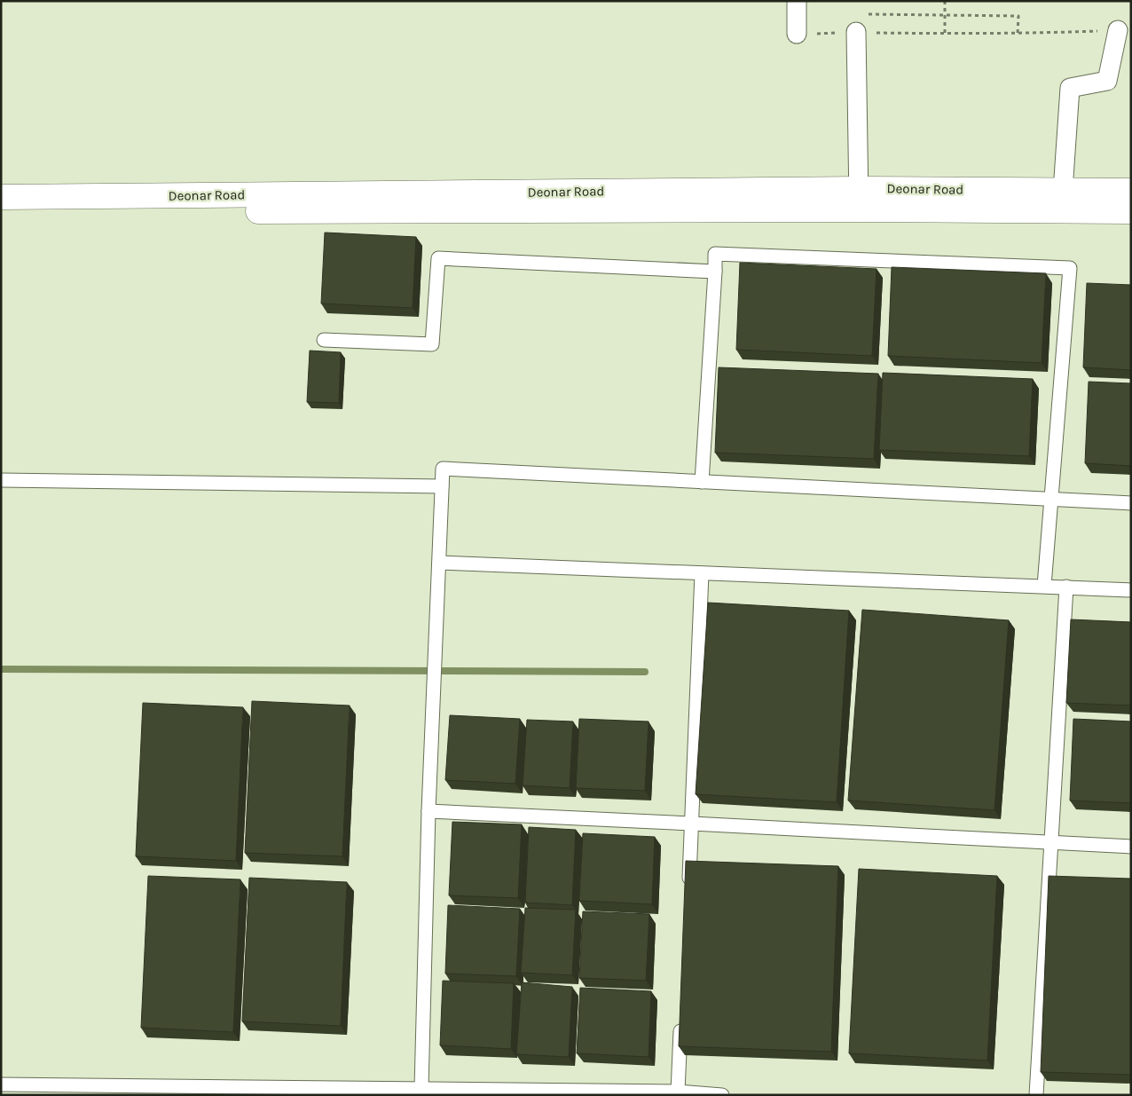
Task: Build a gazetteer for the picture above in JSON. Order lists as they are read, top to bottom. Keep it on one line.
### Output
{"streets":{"street":["Deonar Road"]}}
